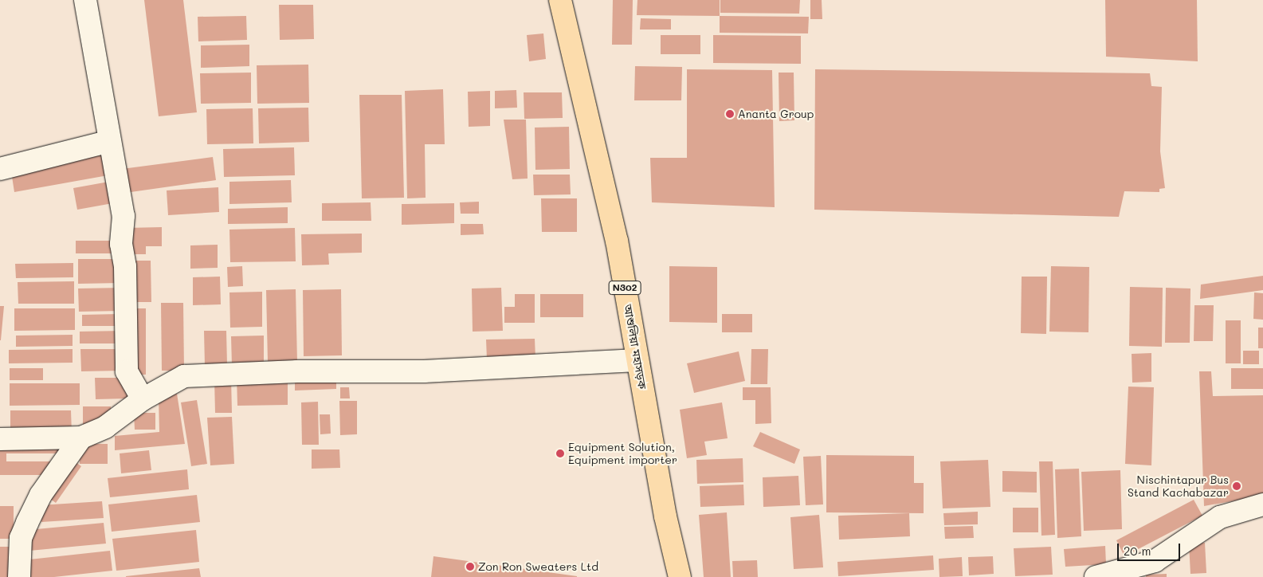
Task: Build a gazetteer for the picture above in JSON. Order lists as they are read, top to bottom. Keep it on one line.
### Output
{"streets":{"highway":["N302","আশুলিয়া মহাসড়ক"]},"places":["Ananta Group","Equipment Solution, Equipment importer","Nischintapur Bus Stand Kachabazar","Zon Ron Sweaters Ltd"],"scale_bar":"20 m"}
